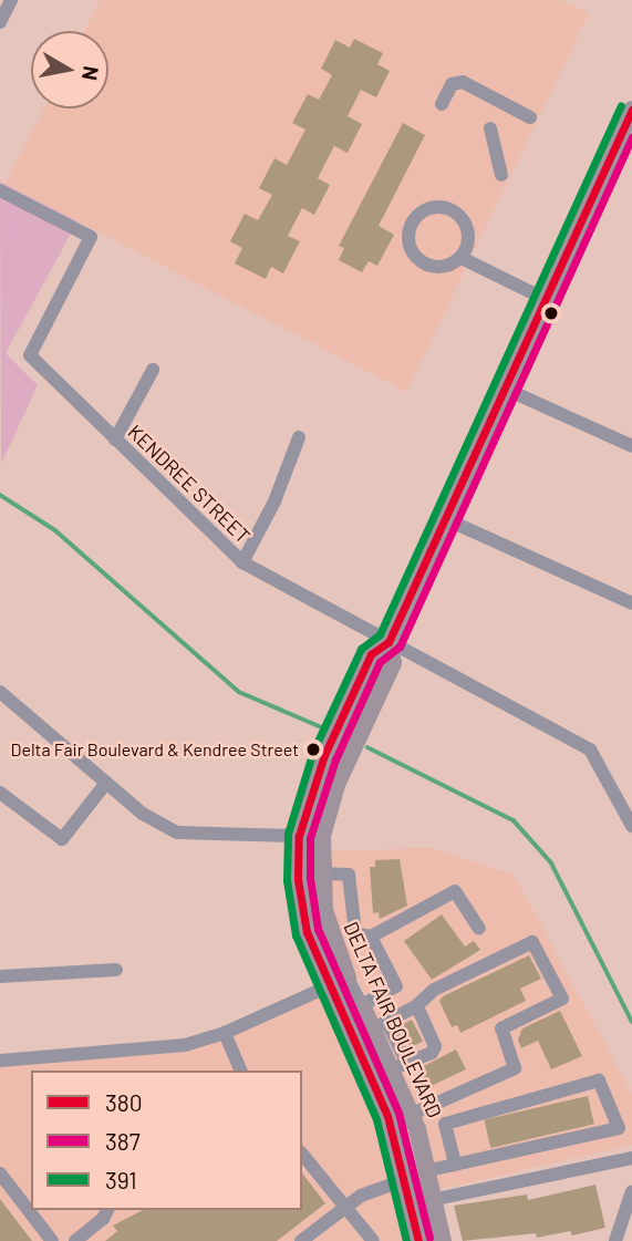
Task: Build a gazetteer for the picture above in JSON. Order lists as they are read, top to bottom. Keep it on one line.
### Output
{"streets":{"main road":["DELTA FAIR BOULEVARD"],"street":["KENDREE STREET"]},"crossings":[["KENDREE STREET","DELTA FAIR BOULEVARD"]],"places":["Delta Fair Boulevard & Kendree Street"],"lines":["transit line 391","transit line 380","transit line 387"],"legend":["380","387","391"],"north":"right"}
